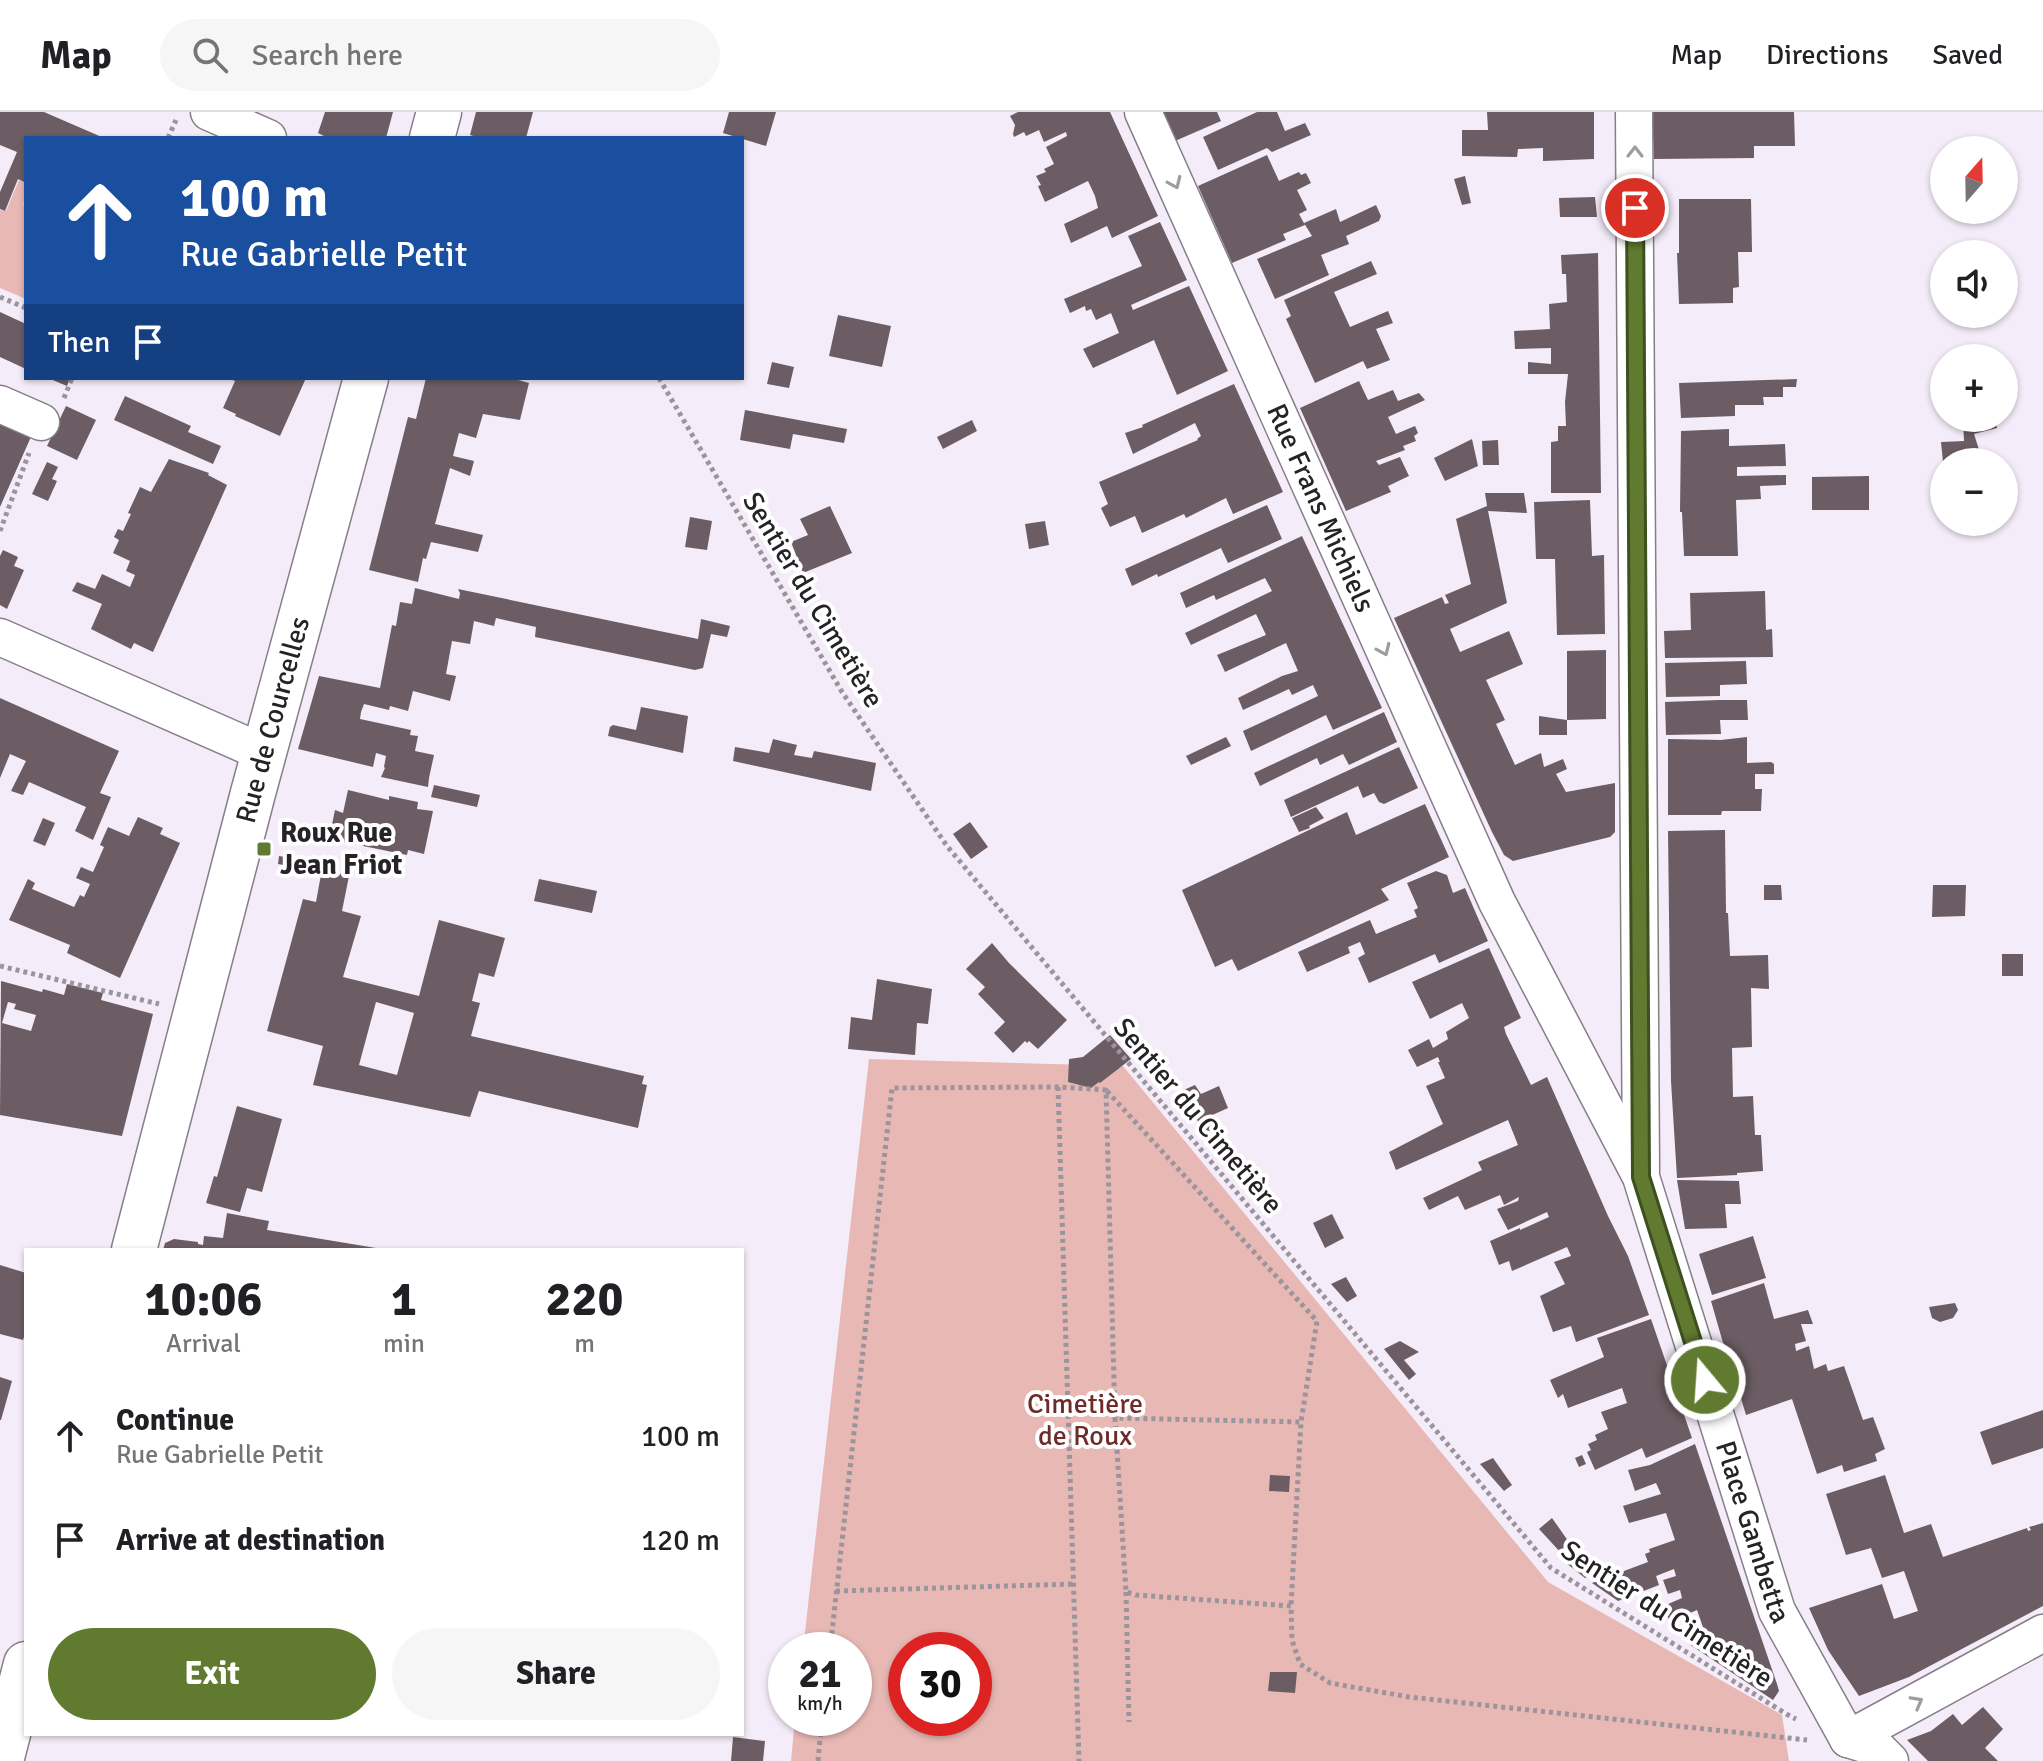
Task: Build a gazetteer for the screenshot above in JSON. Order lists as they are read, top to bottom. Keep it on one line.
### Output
{"streets":{"main road":["Rue de Courcelles"],"street":["Rue Frans Michiels","Place Gambetta"],"path":["Sentier du Cimetière"]},"crossings":[["Rue Frans Michiels","Place Gambetta"],["Sentier du Cimetière","Place Gambetta"]],"one_way":["Rue Frans Michiels","Place Gambetta"],"parks":["Cimetière de Roux"],"places":{"transit":["Roux Rue Jean Friot"]},"north":"top","page":{"header":"Map","search":"Search here","nav":["Map","Directions","Saved"],"map_buttons":["+","−"],"turn":["100 m","Rue Gabrielle Petit"],"then":"Then","eta":["10:06","Arrival","1","min","220","m"],"list":[{"name":"Continue","note":"Rue Gabrielle Petit","value":"100 m"},{"name":"Arrive at destination","value":"120 m"}],"buttons":["Exit","Share"],"speed":"21 km/h","limit":"30"}}
